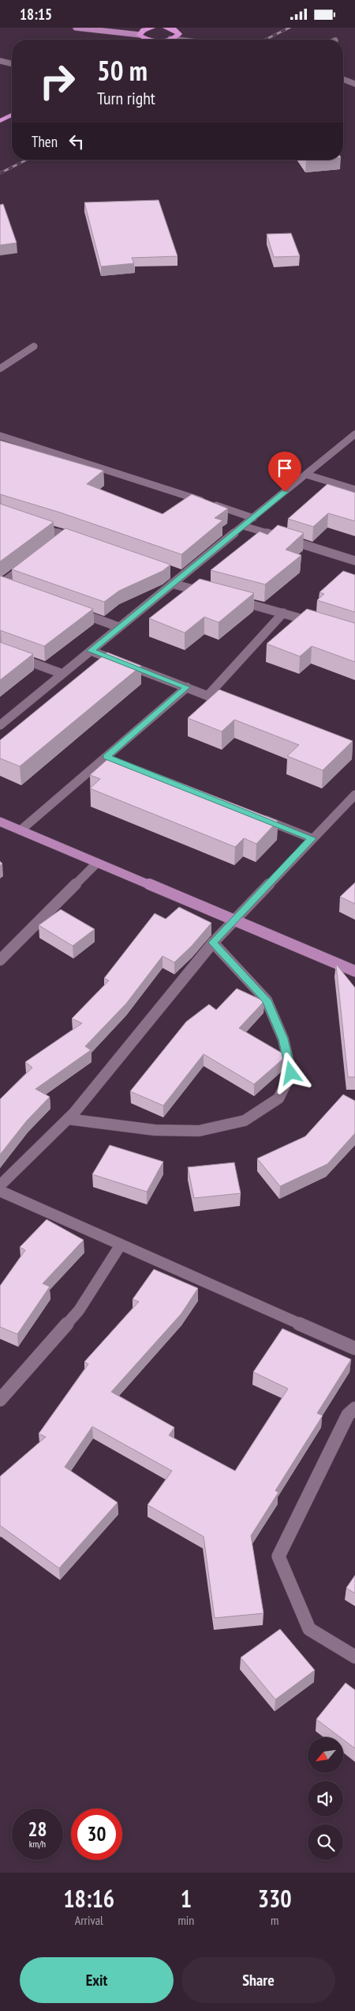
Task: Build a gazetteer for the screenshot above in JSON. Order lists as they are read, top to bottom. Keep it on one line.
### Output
{"north":"bottom left","page":{"status":"18:15","turn":["50 m","Turn right"],"then":"Then","speed":"28 km/h","limit":"30","eta":["18:16","Arrival","1","min","330","m"],"buttons":["Exit","Share"]}}
